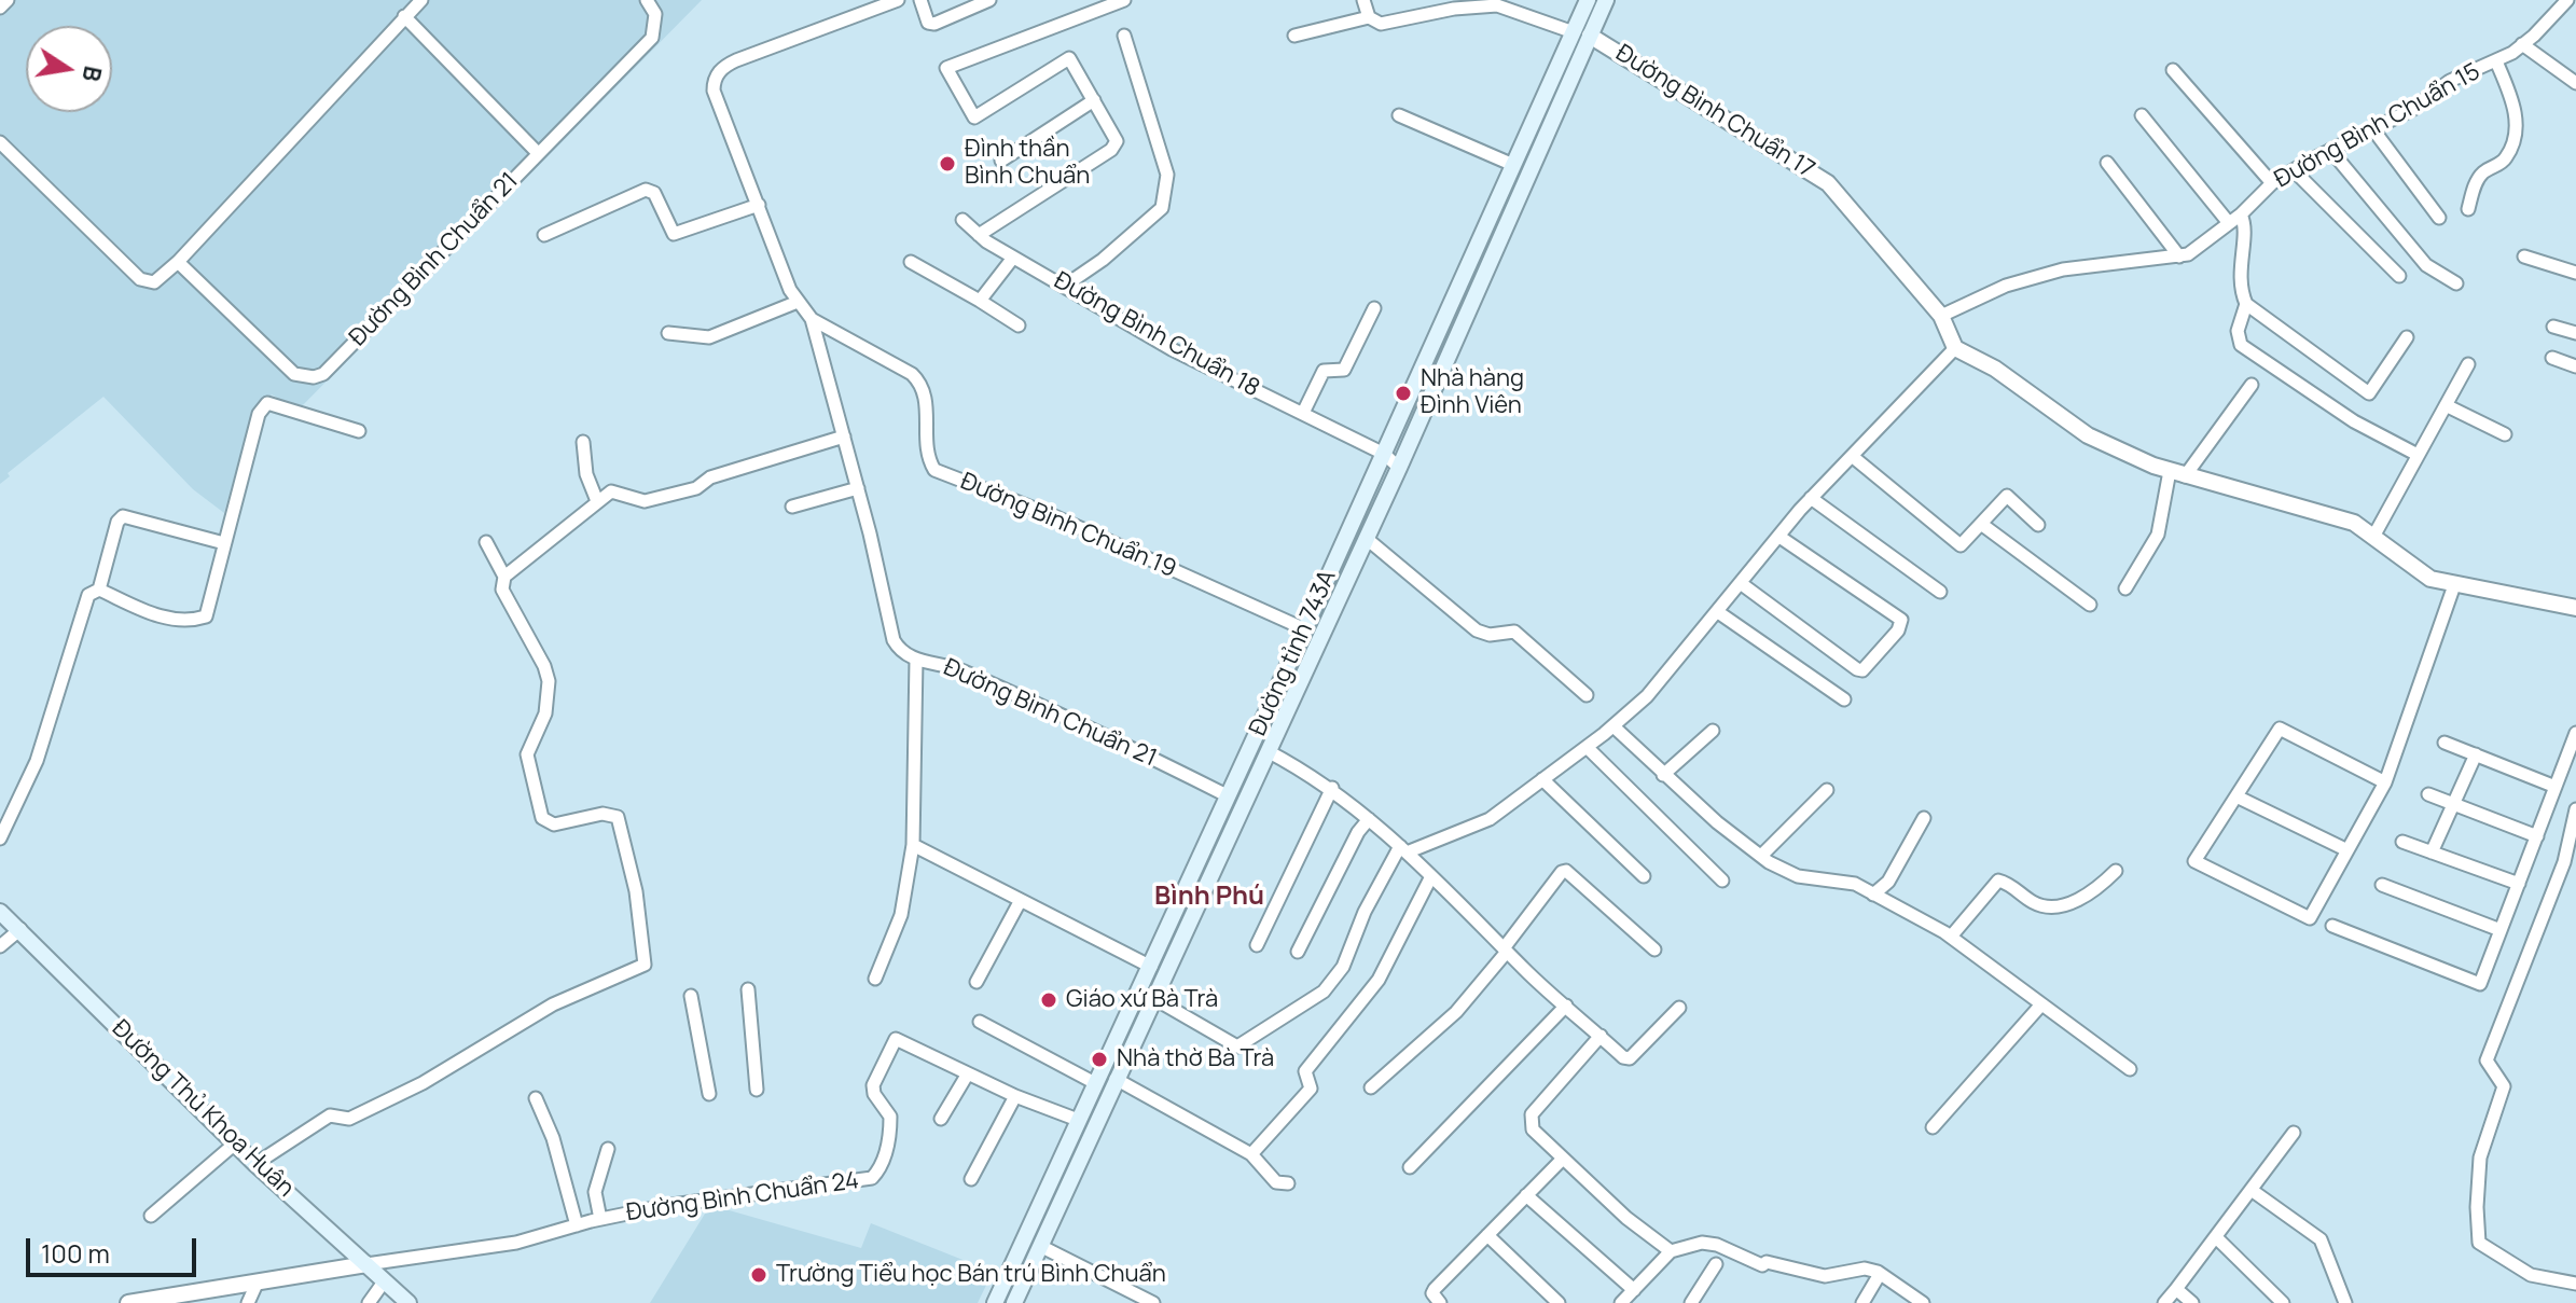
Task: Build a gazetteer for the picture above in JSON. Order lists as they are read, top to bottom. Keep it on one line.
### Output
{"streets":{"main road":["Đường tỉnh 743A","Đường Thủ Khoa Huân"],"street":["Đường Bình Chuẩn 17","Đường Bình Chuẩn 15","Đường Bình Chuẩn 21","Đường Bình Chuẩn 18","Đường Bình Chuẩn 19","Đường Bình Chuẩn 24"]},"crossings":[["Đường Bình Chuẩn 17","Đường Bình Chuẩn 15"],["Đường Bình Chuẩn 17","Đường tỉnh 743A"],["Đường Bình Chuẩn 21","Đường Bình Chuẩn 19"],["Đường Bình Chuẩn 21","Đường tỉnh 743A"],["Đường Bình Chuẩn 18","Đường tỉnh 743A"],["Đường Bình Chuẩn 19","Đường tỉnh 743A"],["Đường tỉnh 743A","Đường Bình Chuẩn 24"],["Đường Thủ Khoa Huân","Đường Bình Chuẩn 24"]],"districts":["Bình Phú"],"places":["Đình thần Bình Chuẩn","Nhà hàng Đình Viên","Giáo xứ Bà Trà","Nhà thờ Bà Trà","Trường Tiểu học Bán trú Bình Chuẩn"],"scale_bar":"100 m","north":"right"}
